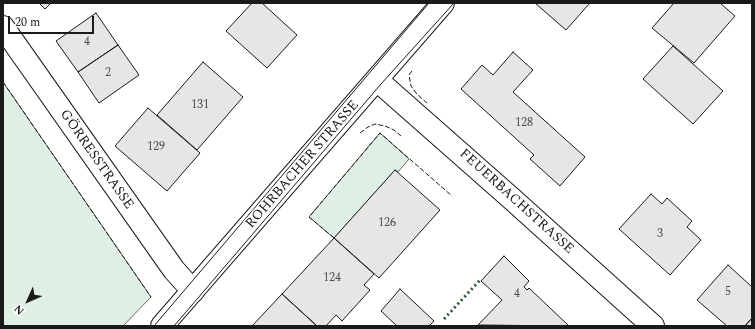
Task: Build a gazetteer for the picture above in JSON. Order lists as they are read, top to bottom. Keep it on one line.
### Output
{"streets":{"street":["GÖRRESSTRASSE","ROHRBACHER STRASSE","FEUERBACHSTRASSE"]},"crossings":[["GÖRRESSTRASSE","ROHRBACHER STRASSE"],["ROHRBACHER STRASSE","FEUERBACHSTRASSE"]],"house_numbers":["4","2","131","128","129","126","3","124","5","4"],"scale_bar":"20 m","north":"bottom left"}
